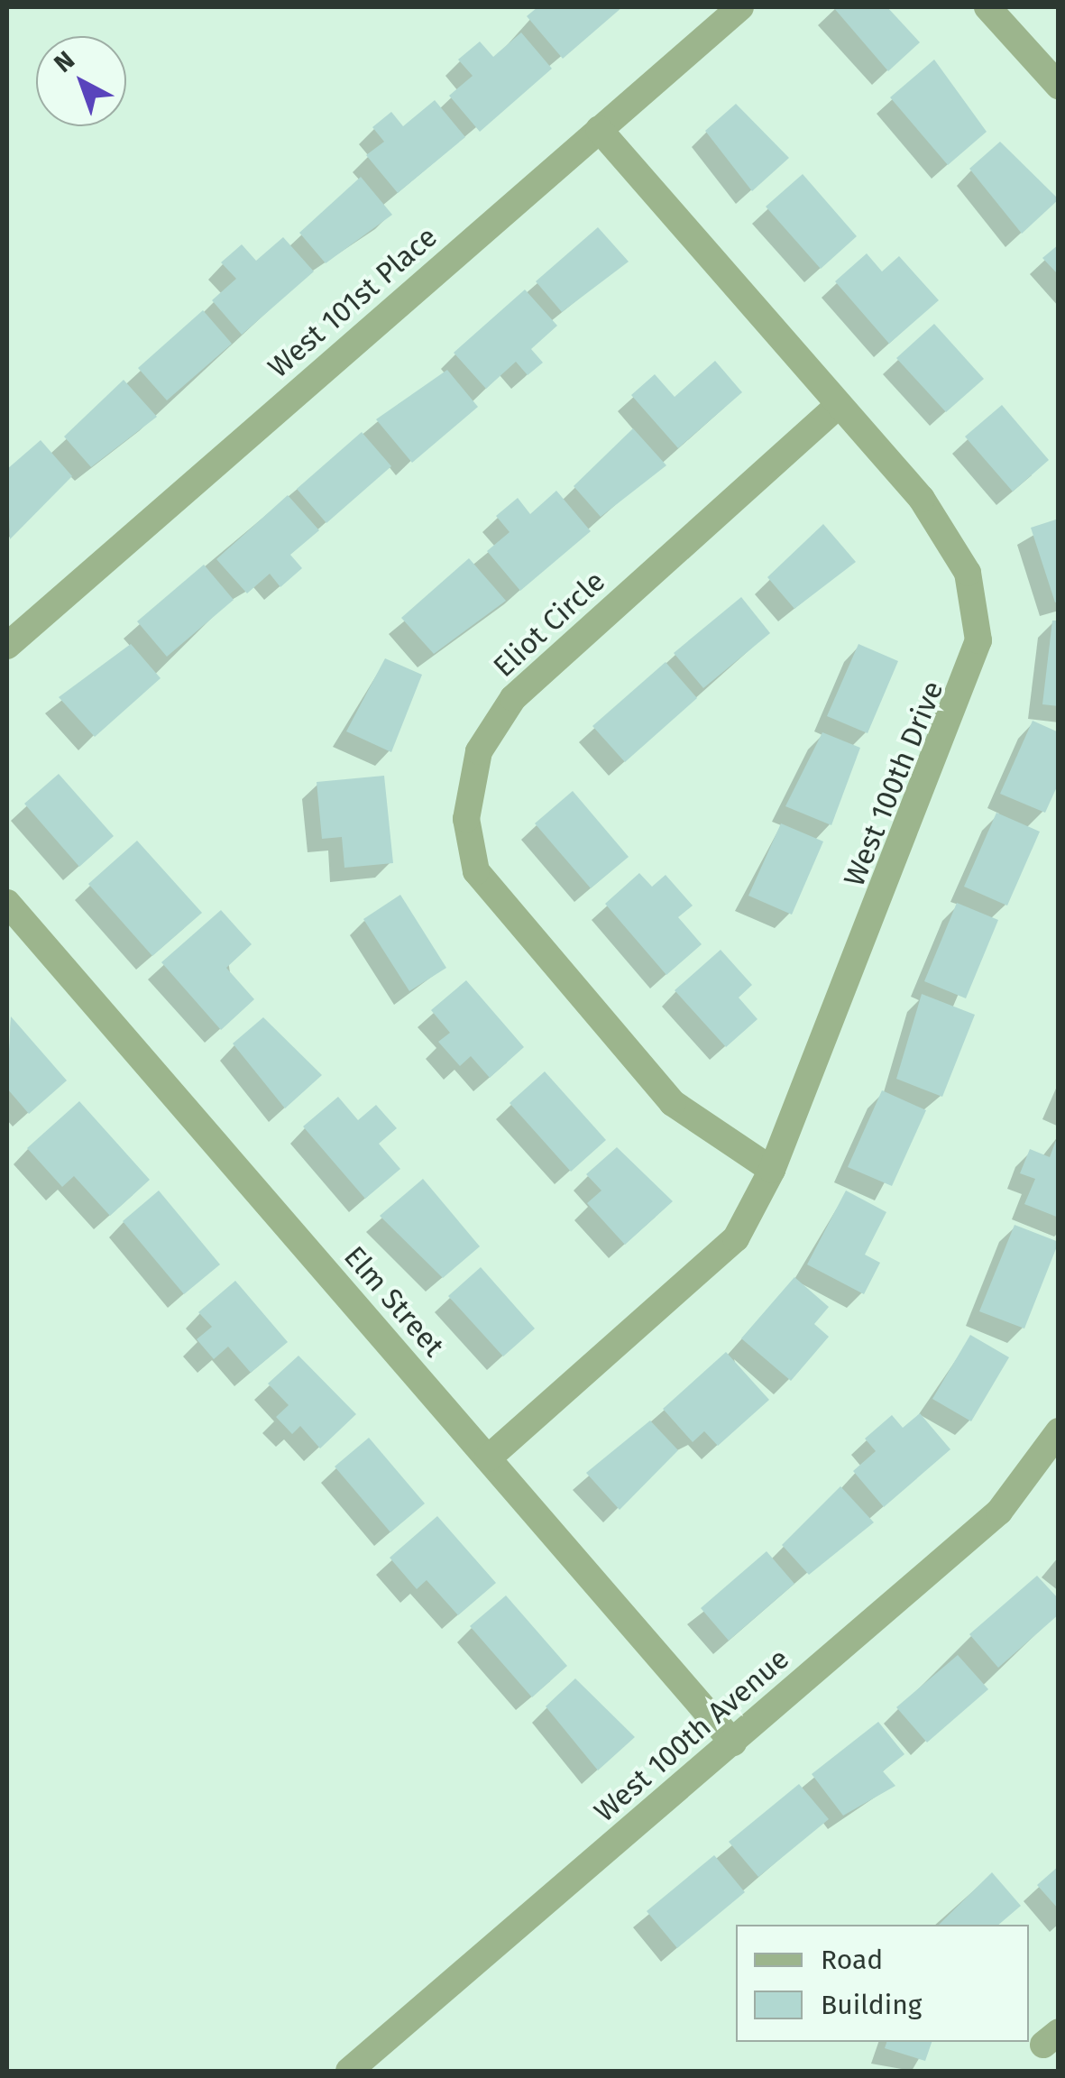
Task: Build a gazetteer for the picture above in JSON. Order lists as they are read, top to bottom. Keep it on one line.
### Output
{"streets":{"street":["West 101st Place","Eliot Circle","West 100th Drive","Elm Street","West 100th Avenue"]},"crossings":[["West 101st Place","West 100th Drive"],["Eliot Circle","West 100th Drive"],["West 100th Drive","Elm Street"],["Elm Street","West 100th Avenue"]],"legend":["Road","Building"],"north":"top left"}
